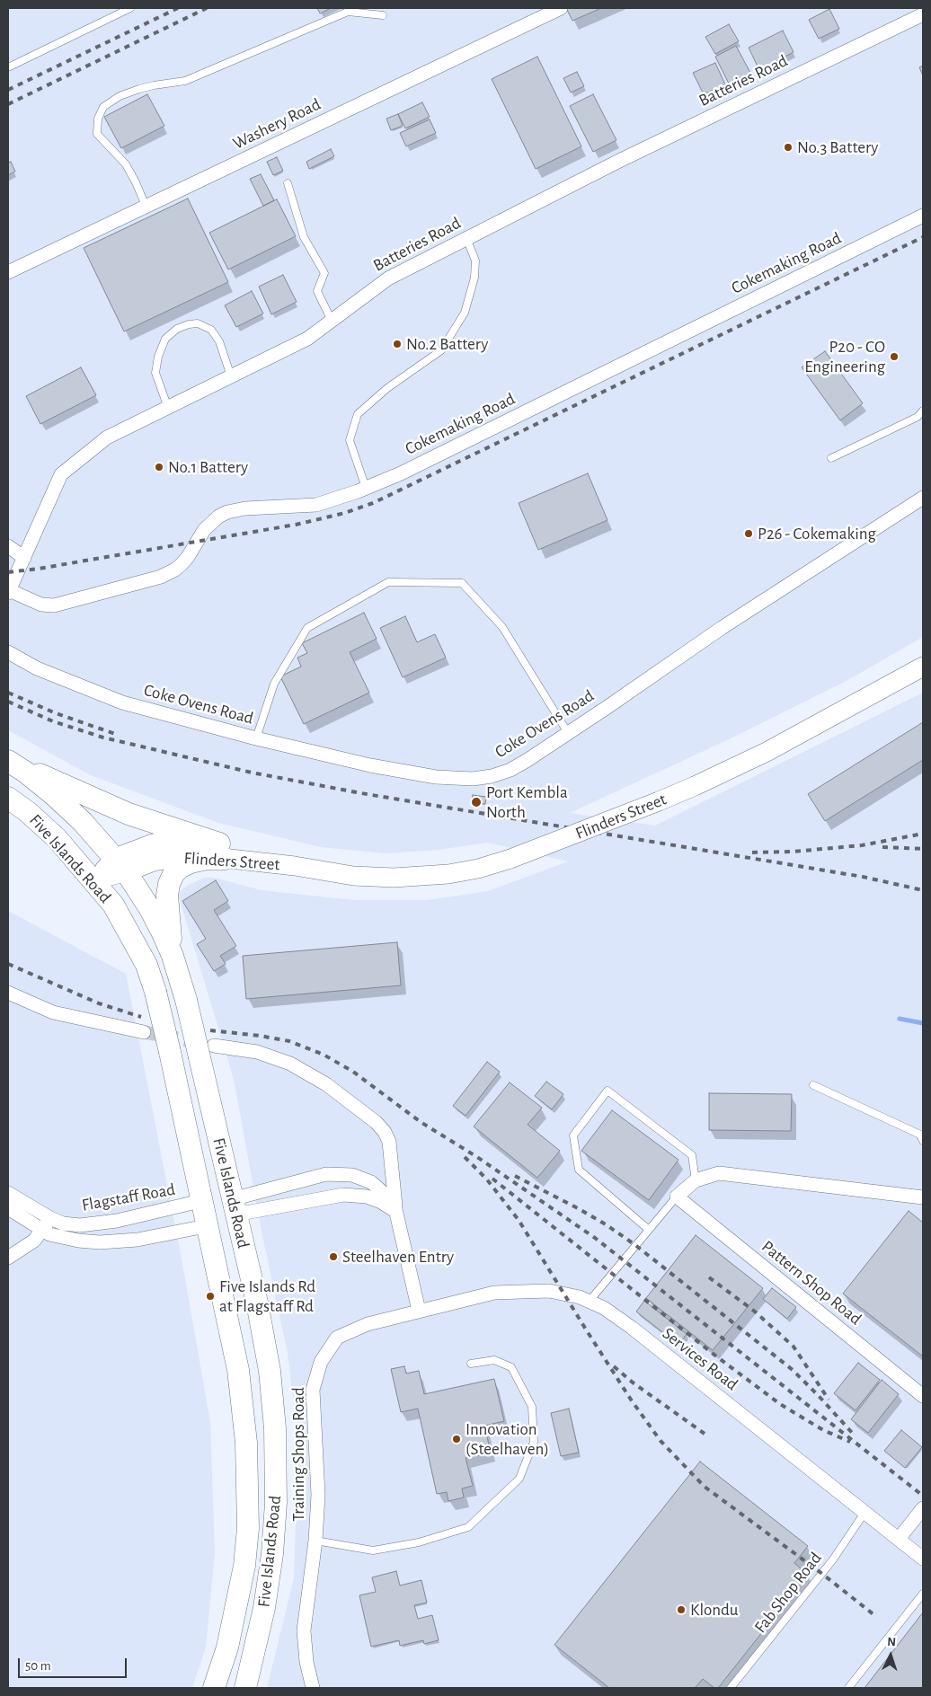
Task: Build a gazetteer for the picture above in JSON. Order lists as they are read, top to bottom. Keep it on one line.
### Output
{"streets":{"main road":["Five Islands Road"],"street":["Batteries Road","Washery Road","Cokemaking Road","Coke Ovens Road","Flinders Street","Flagstaff Road","Pattern Shop Road","Services Road","Training Shops Road"],"lane":["Fab Shop Road"]},"crossings":[["Batteries Road","Cokemaking Road"],["Flinders Street","Five Islands Road"],["Five Islands Road","Flagstaff Road"],["Services Road","Training Shops Road"],["Services Road","Fab Shop Road"]],"places":["No.3 Battery","No.2 Battery","P20 - CO Engineering","No.1 Battery","P26 - Cokemaking","Port Kembla North","Steelhaven Entry","Five Islands Rd at Flagstaff Rd","Innovation (Steelhaven)","Klondu"],"scale_bar":"50 m","north":"top"}
